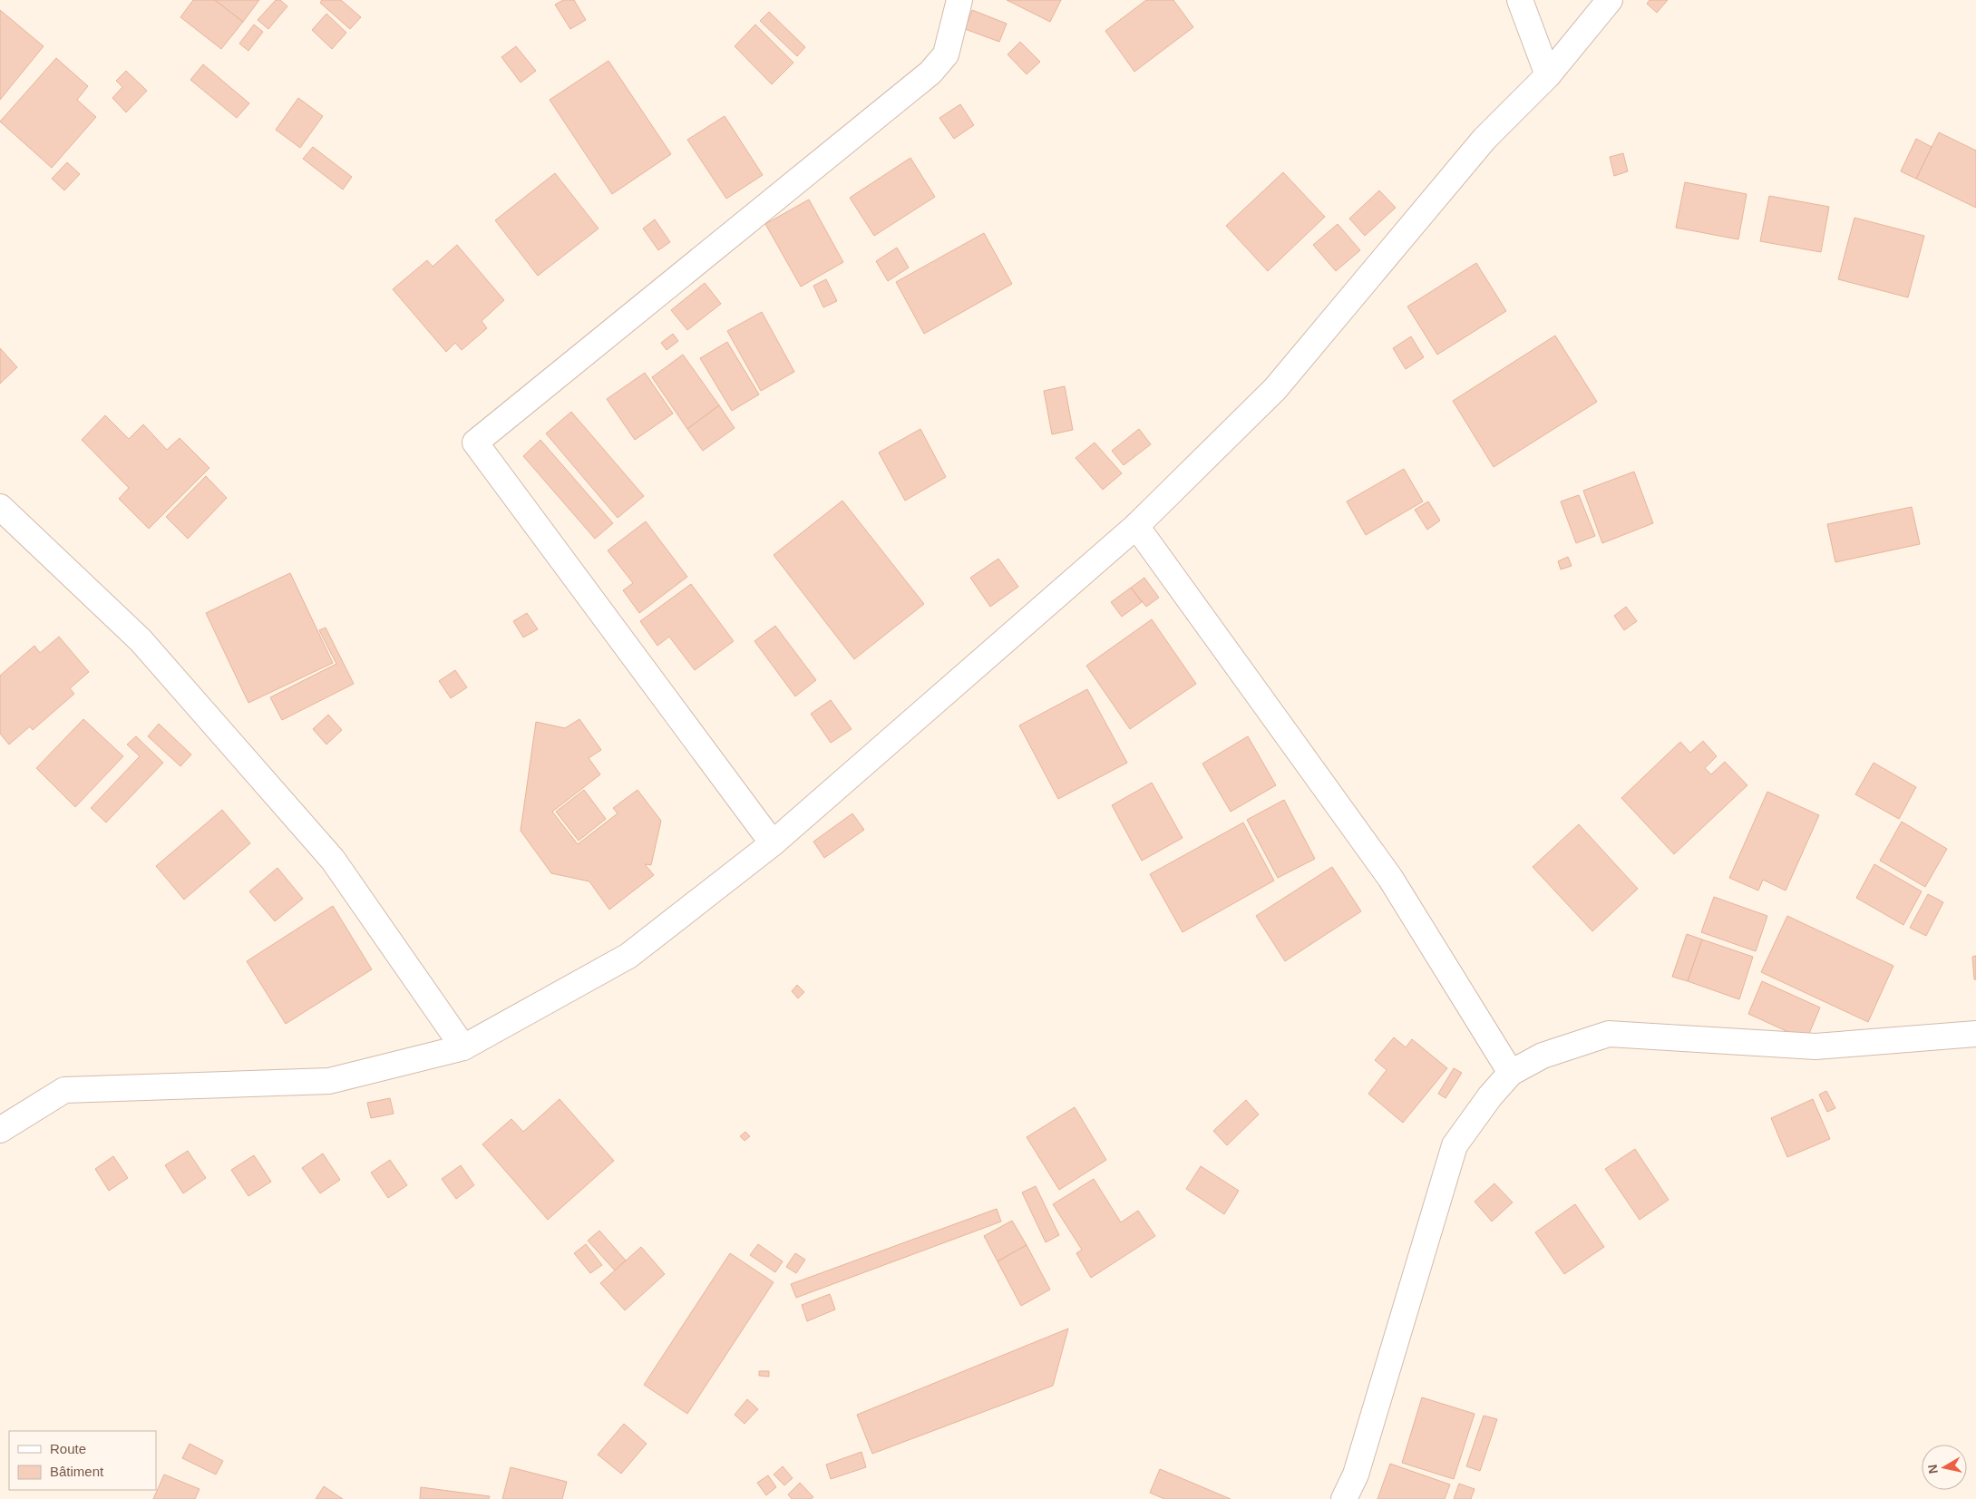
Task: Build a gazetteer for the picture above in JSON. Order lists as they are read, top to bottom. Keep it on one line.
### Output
{"legend":["Route","Bâtiment"],"north":"left"}
